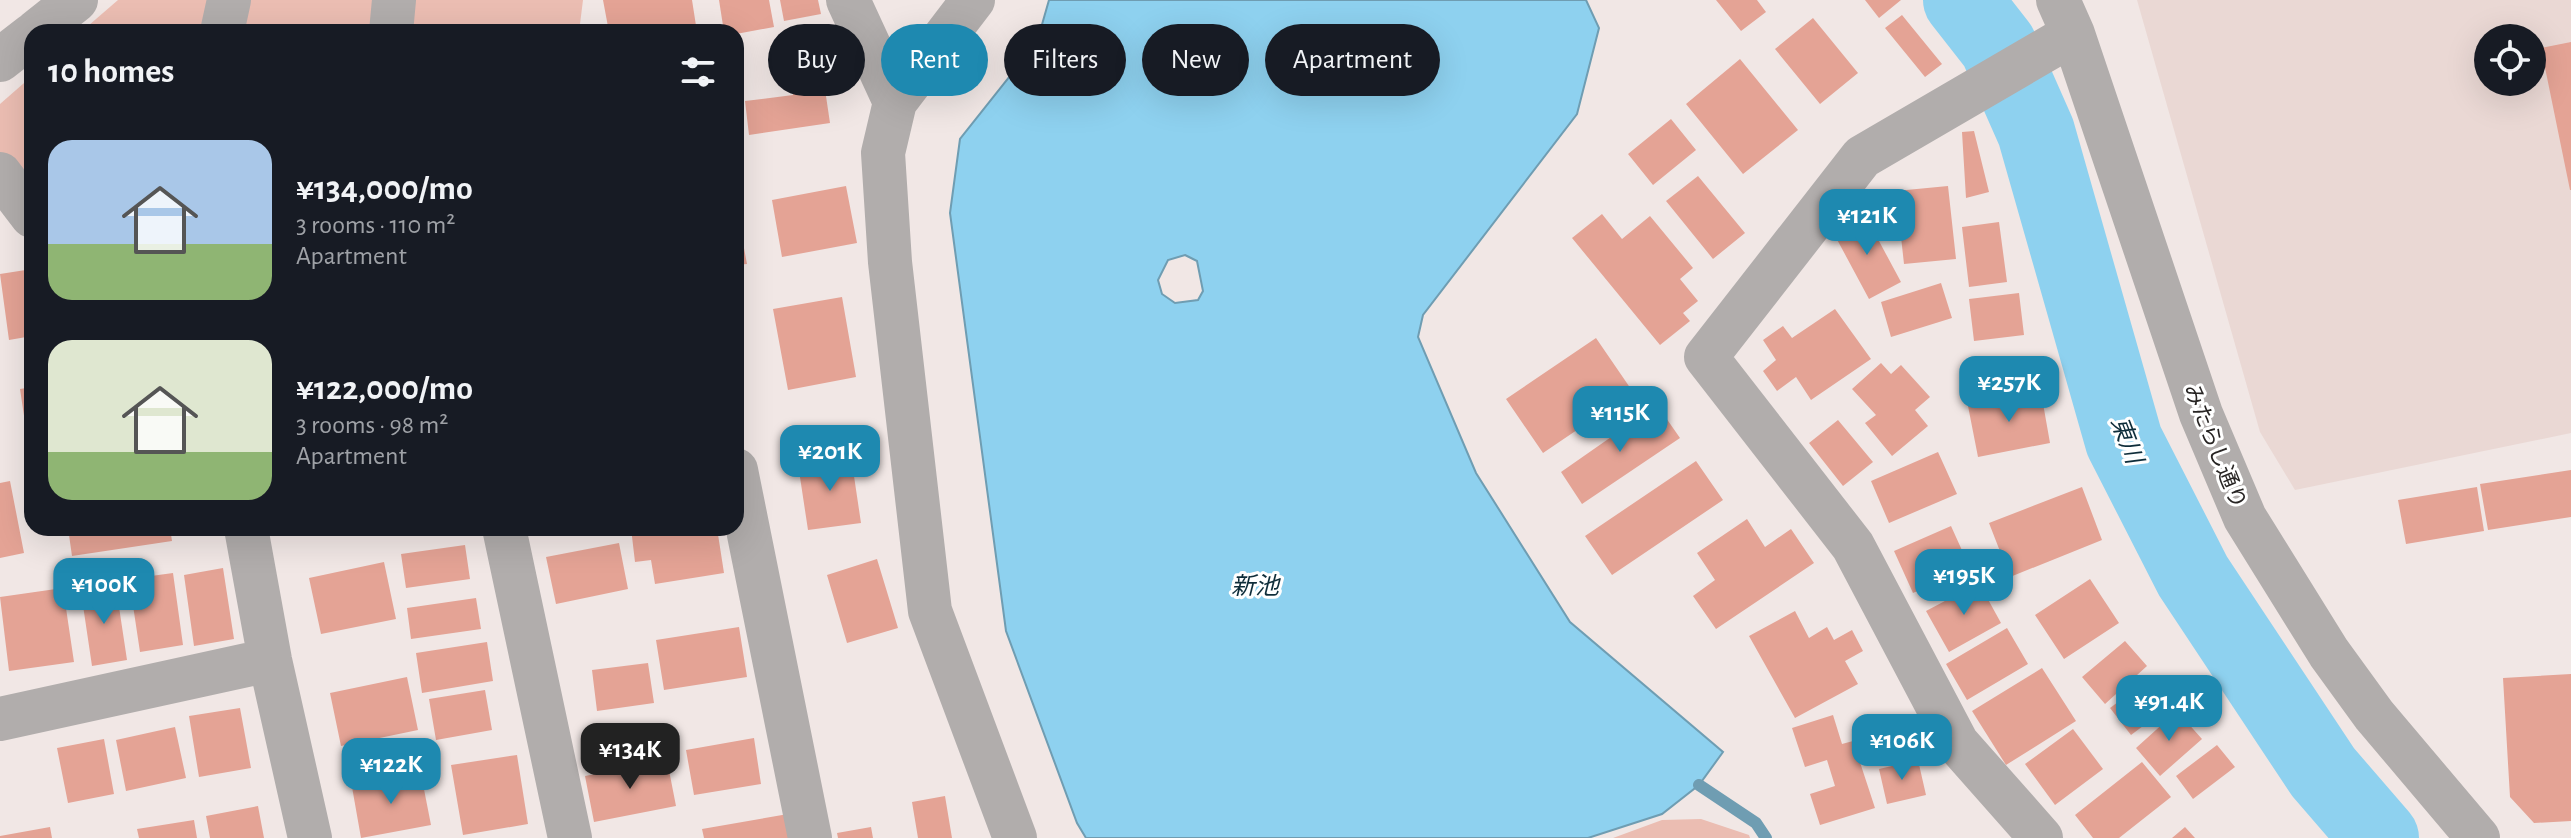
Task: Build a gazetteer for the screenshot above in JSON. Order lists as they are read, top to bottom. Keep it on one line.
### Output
{"streets":{"street":["みたらし通り"]},"water":["東川","新池"],"page":{"chip":["Buy","Rent","Filters","New","Apartment"],"heading":"10 homes","list":[{"name":"¥134,000/mo","note":"3 rooms · 110 m² · Apartment"},{"name":"¥122,000/mo","note":"3 rooms · 98 m² · Apartment"}],"price":["¥121K","¥257K","¥115K","¥201K","¥195K","¥100K","¥91.4K","¥106K","¥134K","¥122K"]}}
